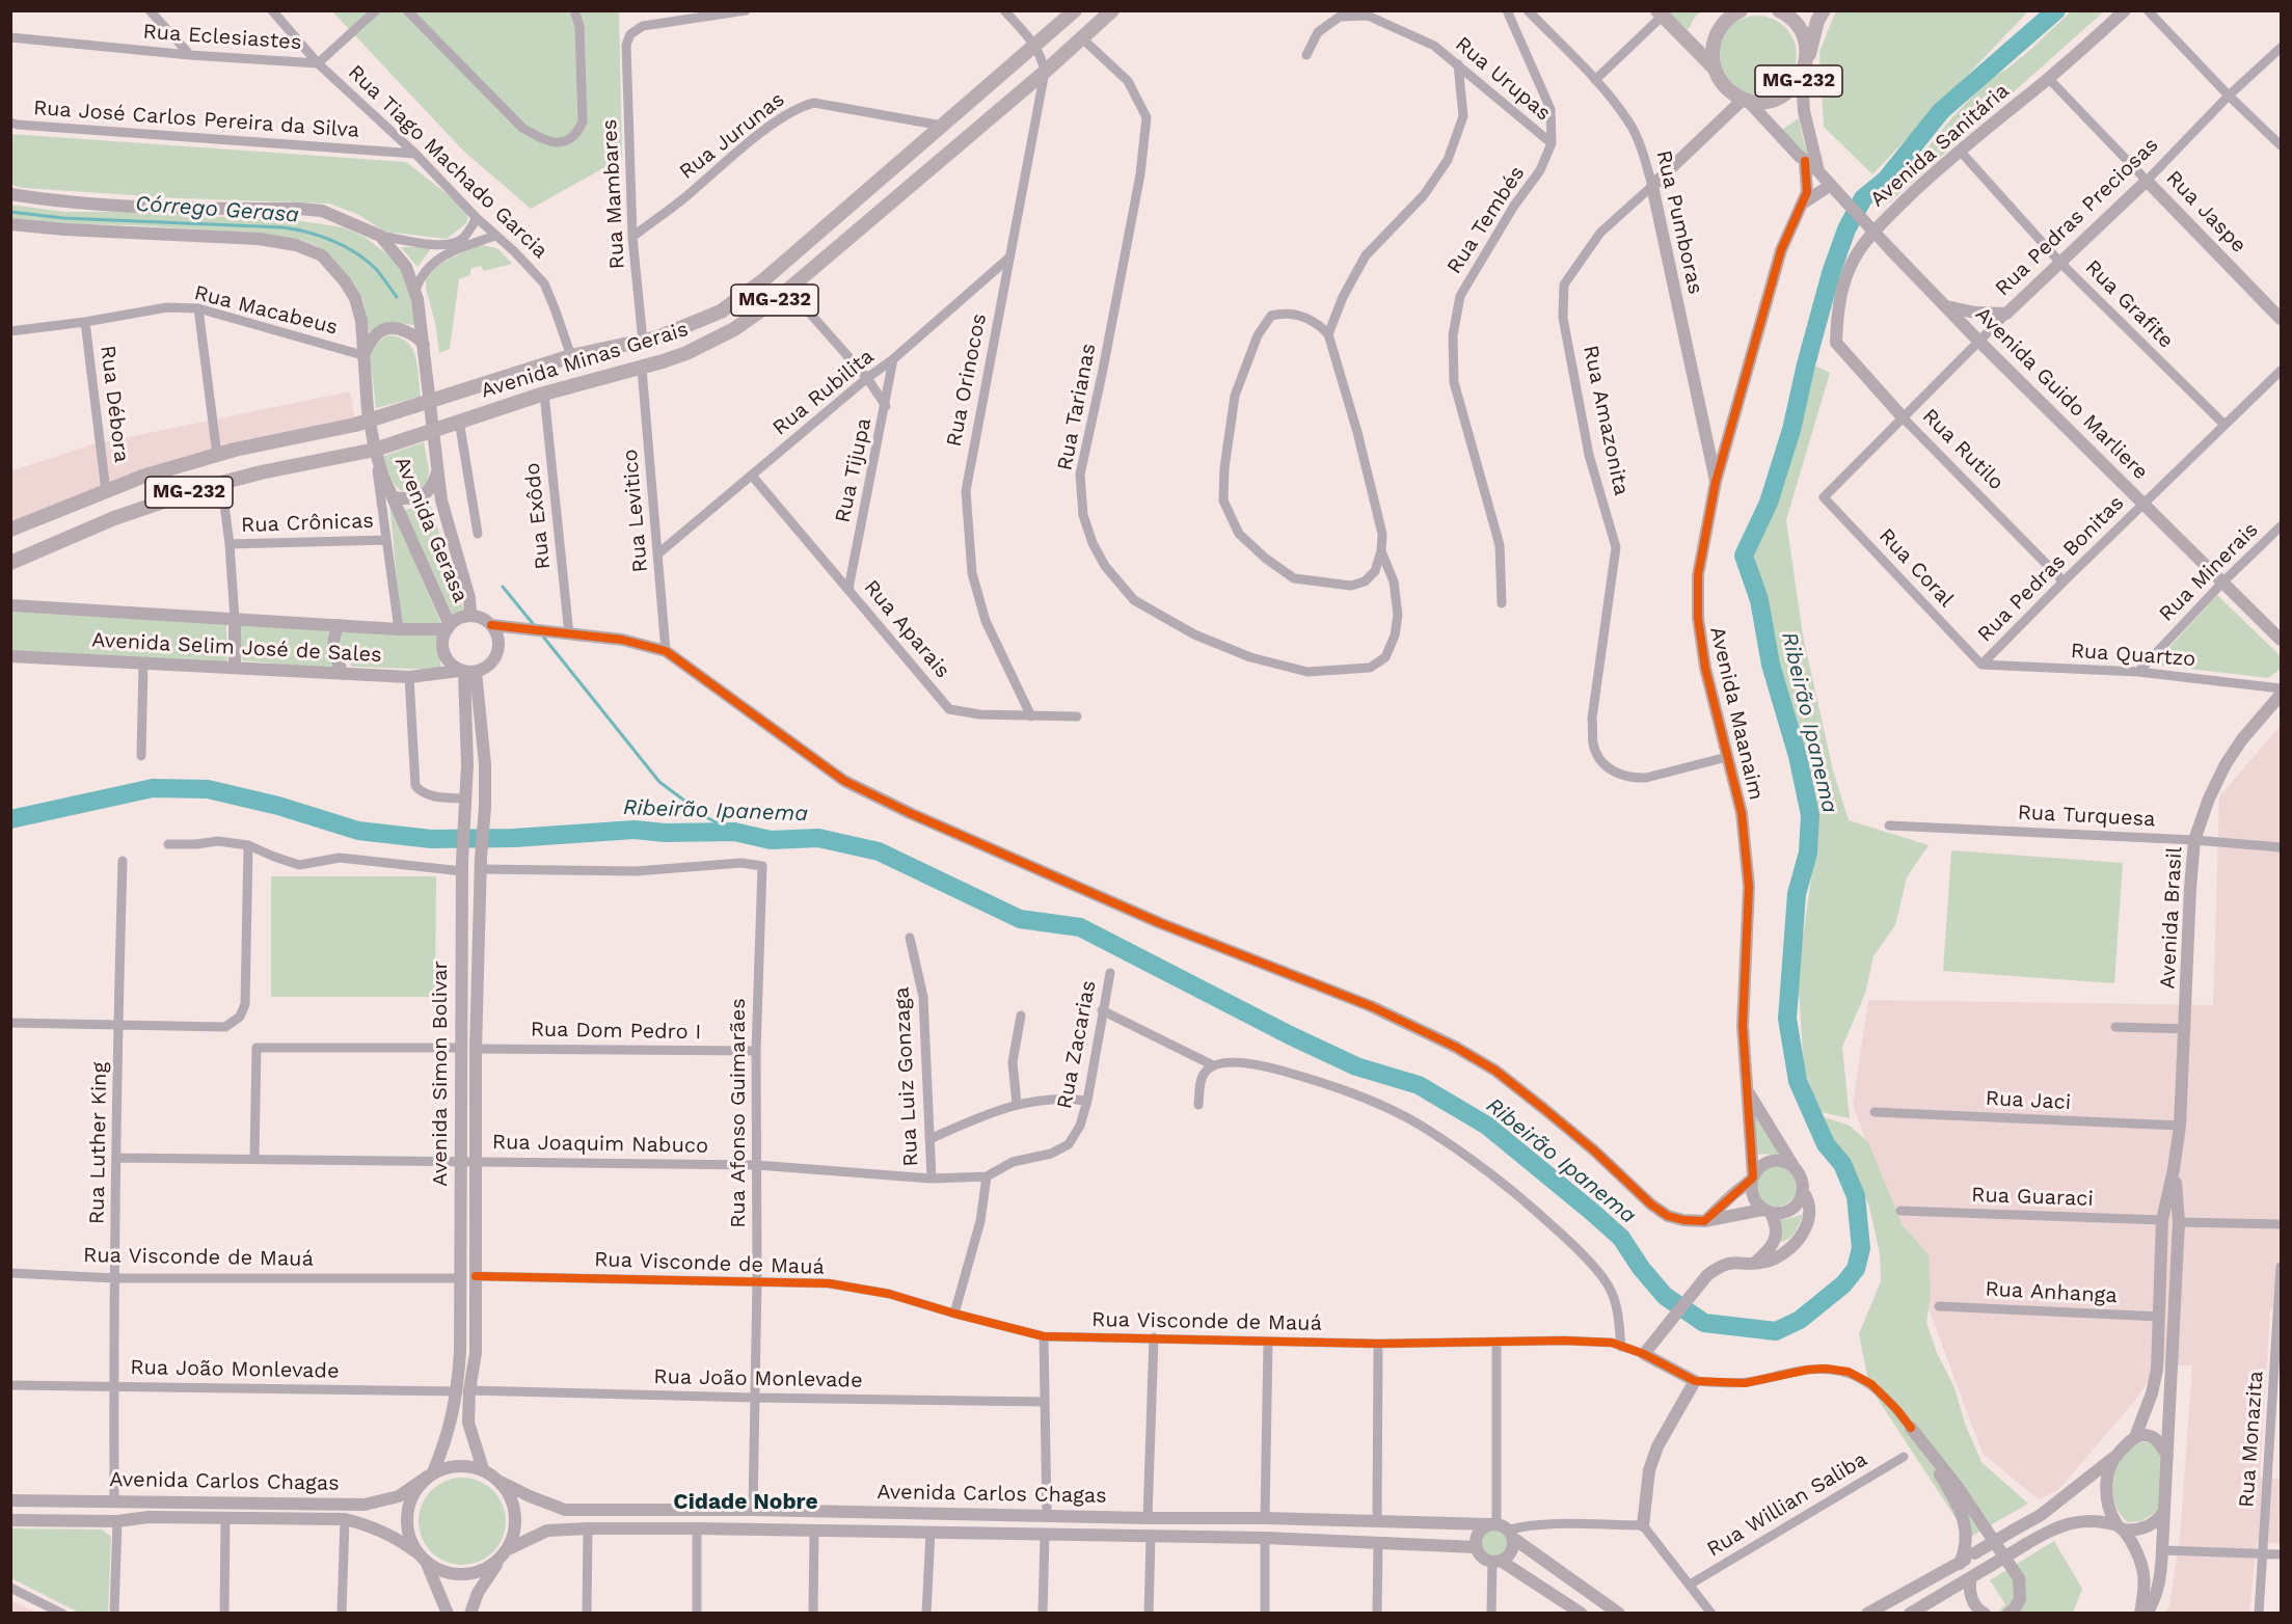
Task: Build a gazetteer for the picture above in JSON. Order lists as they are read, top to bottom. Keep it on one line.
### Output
{"streets":{"main road":["MG-232","Avenida Sanitária","Rua Jaspe","Rua Pedras Preciosas","Rua Pumboras","Avenida Minas Gerais","Avenida Guido Marliere","Rua Amazonita","Rua Rutilo","Avenida Gerasa","Avenida Selim José de Sales","Avenida Maanaim","Avenida Brasil","Avenida Simon Bolivar","Rua Visconde de Mauá","Avenida Carlos Chagas"],"street":["Rua Eclesiastes","Rua Urupas","Rua José Carlos Pereira da Silva","Rua Jurunas","Rua Tiago Machado Garcia","Rua Mambares","Rua Tembés","Rua Grafite","Rua Macabeus","Rua Orinocos","Rua Rubilita","Rua Débora","Rua Tarianas","Rua Tijupa","Rua Levitico","Rua Exôdo","Rua Crônicas","Rua Coral","Rua Pedras Bonitas","Rua Minerais","Rua Aparais","Rua Quartzo","Rua Turquesa","Rua Dom Pedro I","Rua Zacarias","Rua Luiz Gonzaga","Rua Jaci","Rua Afonso Guimarães","Rua Luther King","Rua Joaquim Nabuco","Rua Guaraci","Rua Anhanga","Rua João Monlevade","Rua Monazita","Rua Willian Saliba"]},"crossings":[["Rua Eclesiastes","Rua Tiago Machado Garcia"],["Rua Urupas","Rua Tembés"],["MG-232","Avenida Guido Marliere"],["MG-232","Rua Amazonita"],["Rua José Carlos Pereira da Silva","Rua Tiago Machado Garcia"],["Rua Jurunas","Rua Mambares"],["Rua Jurunas","Avenida Minas Gerais"],["Avenida Sanitária","Rua Jaspe"],["Avenida Sanitária","Rua Grafite"],["Avenida Sanitária","Rua Rutilo"],["Rua Tiago Machado Garcia","Avenida Minas Gerais"],["Rua Mambares","Avenida Minas Gerais"],["Rua Jaspe","Rua Pedras Preciosas"],["Rua Pedras Preciosas","Rua Grafite"],["Rua Pedras Preciosas","Avenida Guido Marliere"],["Rua Pedras Preciosas","Rua Rutilo"],["Rua Pedras Preciosas","Rua Coral"],["Rua Pumboras","Rua Amazonita"],["Rua Pumboras","Avenida Maanaim"],["Rua Grafite","Rua Pedras Bonitas"],["Rua Macabeus","Rua Débora"],["Avenida Minas Gerais","Rua Orinocos"],["Avenida Minas Gerais","Rua Débora"],["Avenida Minas Gerais","Rua Tarianas"],["Avenida Minas Gerais","Rua Levitico"],["Avenida Minas Gerais","Rua Exôdo"],["Avenida Minas Gerais","Avenida Gerasa"],["Rua Orinocos","Rua Rubilita"],["Rua Orinocos","Rua Aparais"],["Rua Rubilita","Rua Tijupa"],["Rua Rubilita","Rua Levitico"],["Rua Rubilita","Rua Aparais"],["Avenida Guido Marliere","Rua Amazonita"],["Avenida Guido Marliere","Rua Pedras Bonitas"],["Avenida Guido Marliere","Rua Minerais"],["Avenida Guido Marliere","Avenida Maanaim"],["Rua Amazonita","Avenida Maanaim"],["Rua Rutilo","Rua Pedras Bonitas"],["Rua Tijupa","Rua Aparais"],["Avenida Gerasa","Avenida Selim José de Sales"],["Avenida Gerasa","Avenida Simon Bolivar"],["Rua Coral","Rua Pedras Bonitas"],["Rua Coral","Rua Quartzo"],["Rua Pedras Bonitas","Rua Quartzo"],["Rua Minerais","Rua Quartzo"],["Avenida Selim José de Sales","Avenida Simon Bolivar"],["Rua Turquesa","Avenida Brasil"],["Avenida Brasil","Rua Jaci"],["Avenida Brasil","Rua Guaraci"],["Avenida Brasil","Rua Anhanga"],["Rua Dom Pedro I","Avenida Simon Bolivar"],["Rua Dom Pedro I","Rua Afonso Guimarães"],["Rua Zacarias","Rua Joaquim Nabuco"],["Avenida Simon Bolivar","Rua Afonso Guimarães"],["Avenida Simon Bolivar","Rua Joaquim Nabuco"],["Avenida Simon Bolivar","Rua Visconde de Mauá"],["Avenida Simon Bolivar","Rua João Monlevade"],["Avenida Simon Bolivar","Avenida Carlos Chagas"],["Rua Luiz Gonzaga","Rua Joaquim Nabuco"],["Rua Afonso Guimarães","Rua Joaquim Nabuco"],["Rua Afonso Guimarães","Rua Visconde de Mauá"],["Rua Afonso Guimarães","Rua João Monlevade"],["Rua Afonso Guimarães","Avenida Carlos Chagas"],["Rua Luther King","Rua Visconde de Mauá"],["Rua Luther King","Rua João Monlevade"],["Rua Luther King","Avenida Carlos Chagas"]],"districts":["Cidade Nobre"],"water":["Córrego Gerasa","Ribeirão Ipanema"]}
